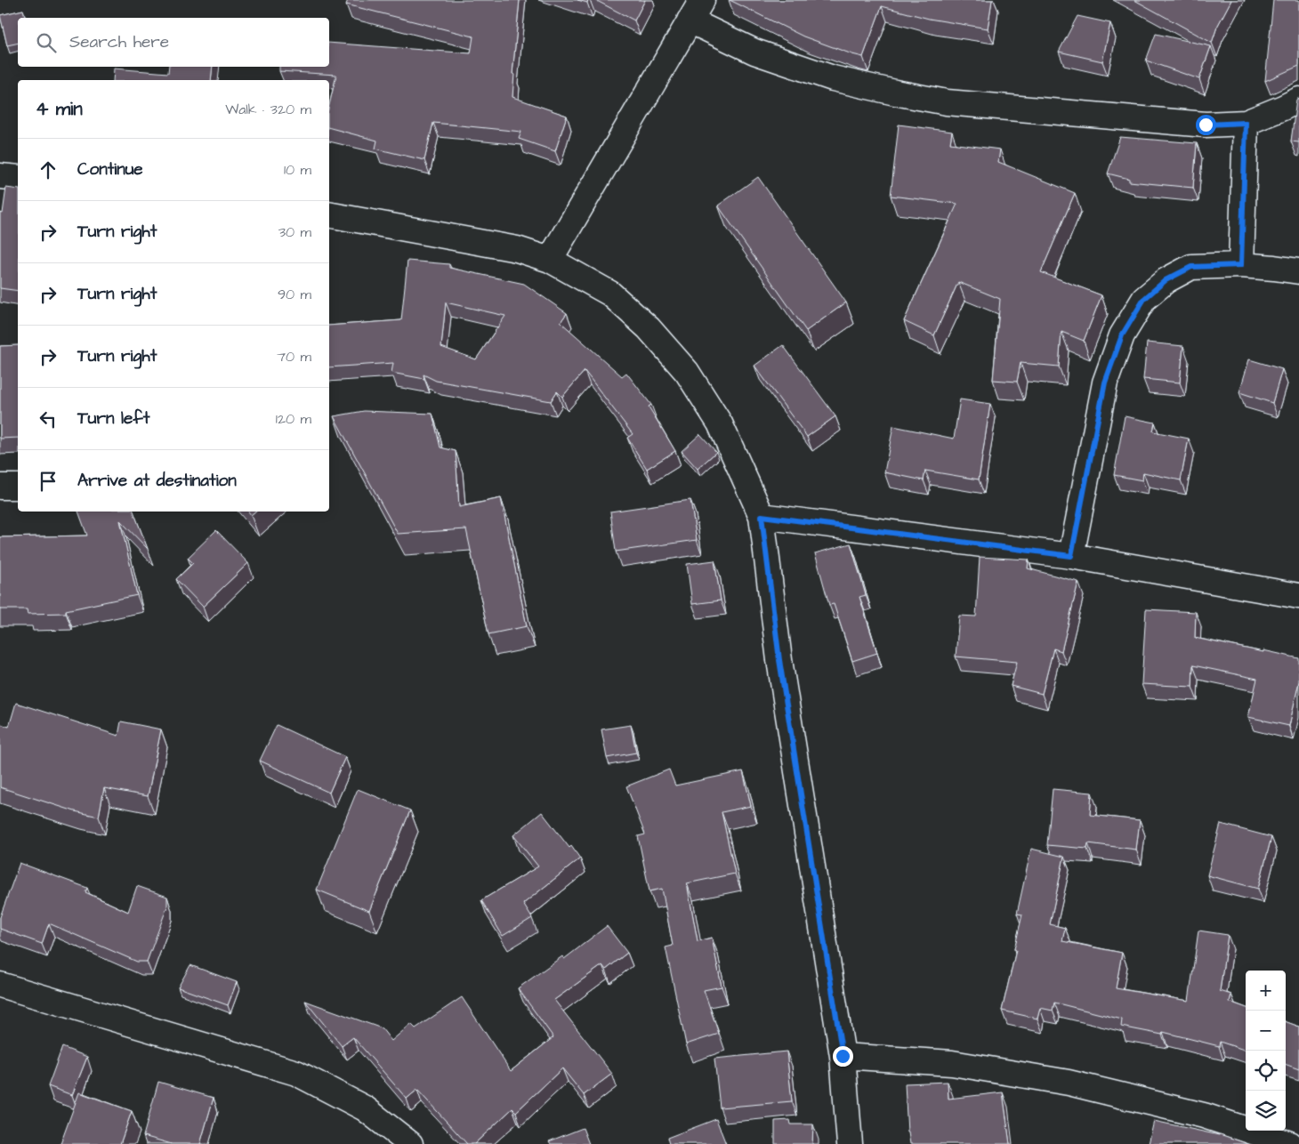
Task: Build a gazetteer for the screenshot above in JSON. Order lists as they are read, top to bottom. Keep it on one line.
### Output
{"page":{"search":"Search here","heading":["4 min","Walk · 320 m"],"list":[["Continue","10 m"],["Turn right","30 m"],["Turn right","90 m"],["Turn right","70 m"],["Turn left","120 m"],"Arrive at destination"],"map_buttons":["+","−"]}}
